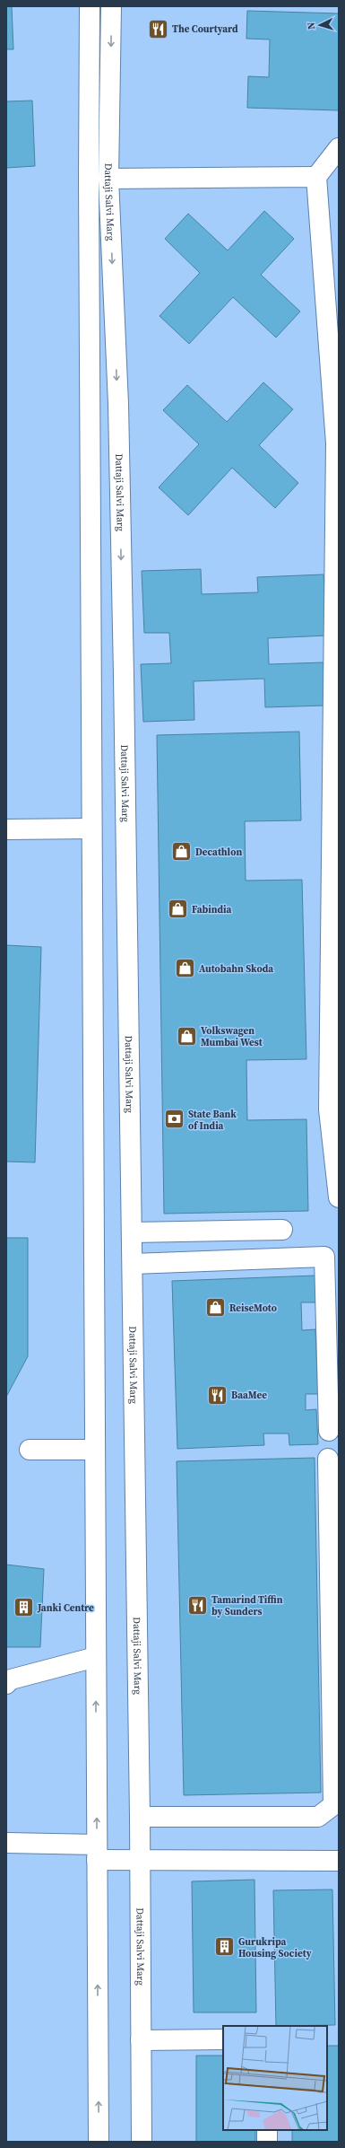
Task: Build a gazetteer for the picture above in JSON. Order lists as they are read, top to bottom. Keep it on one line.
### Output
{"streets":{"street":["Dattaji Salvi Marg"]},"places":{"restaurant":["The Courtyard","BaaMee","Tamarind Tiffin by Sunders"],"shop":["Decathlon","Fabindia","Autobahn Skoda","Volkswagen Mumbai West","ReiseMoto"],"bank":["State Bank of India"],"building":["Janki Centre","Gurukripa Housing Society"]},"north":"left"}
